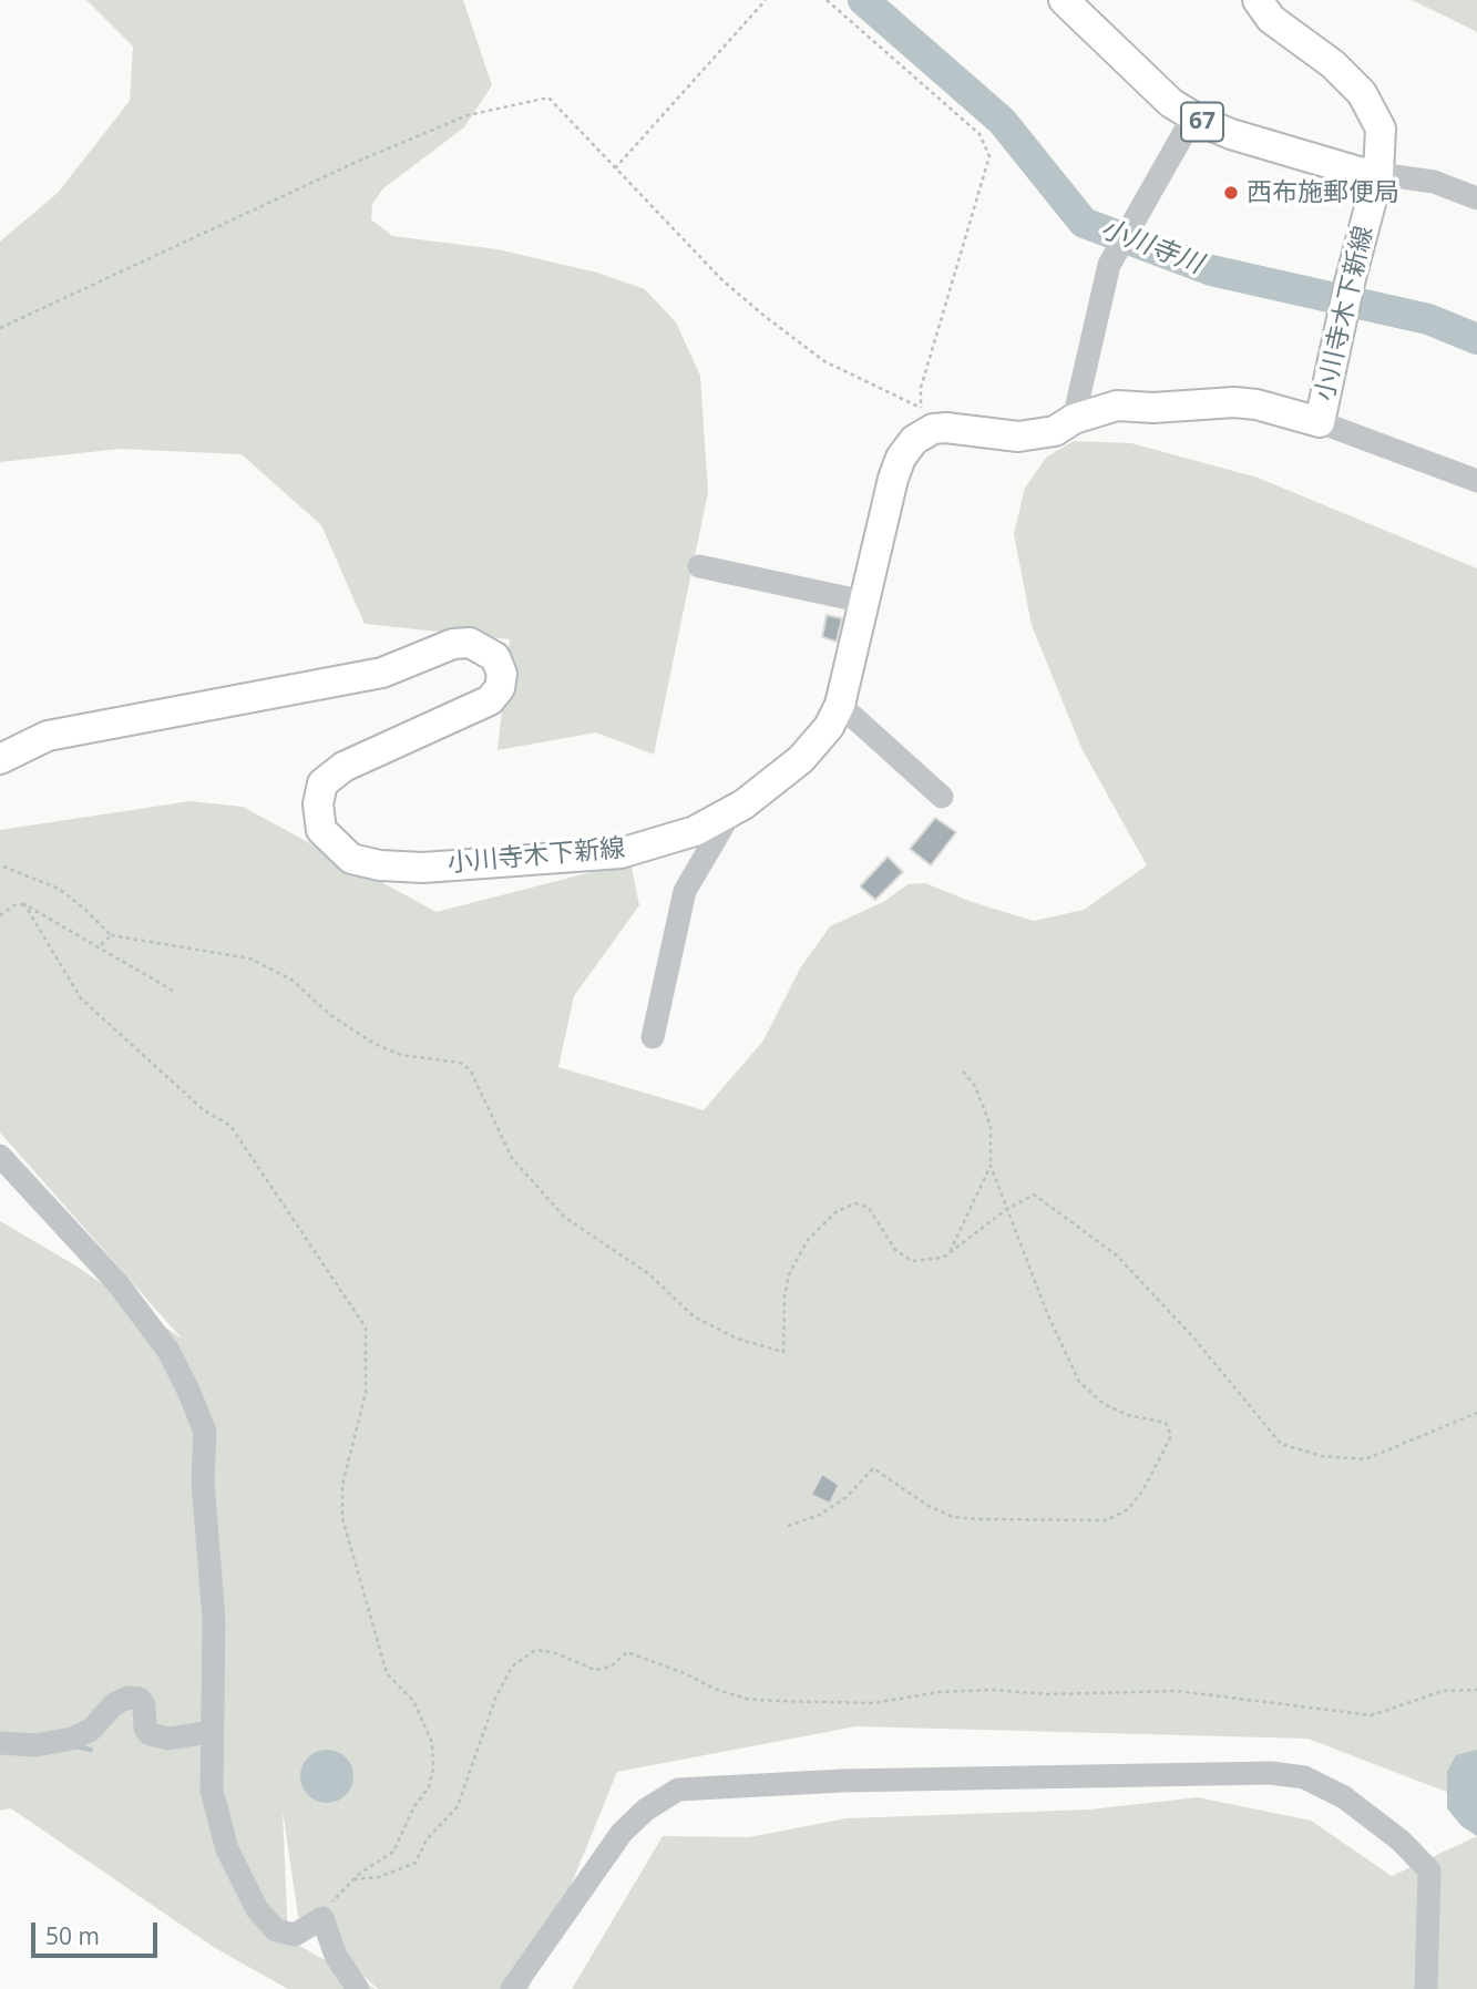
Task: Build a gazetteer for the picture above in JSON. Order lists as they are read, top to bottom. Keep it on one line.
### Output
{"streets":{"main road":["67","小川寺木下新線"]},"crossings":[["67","小川寺木下新線"]],"water":["小川寺川"],"places":["西布施郵便局"],"scale_bar":"50 m"}
